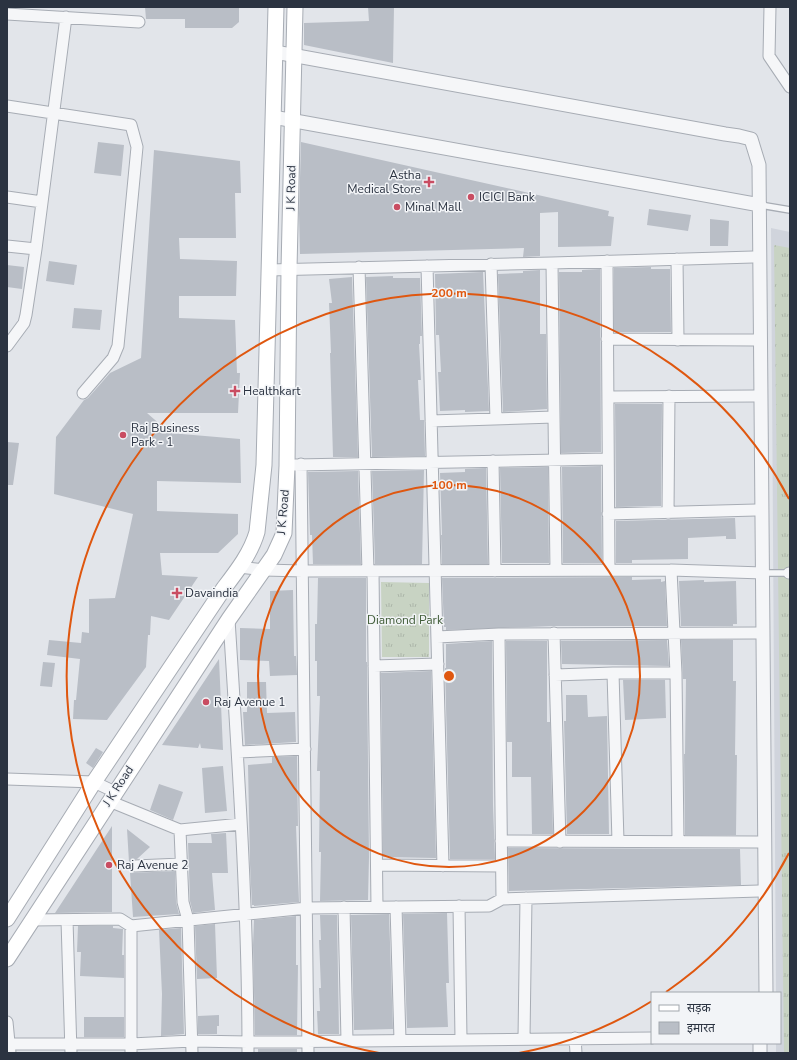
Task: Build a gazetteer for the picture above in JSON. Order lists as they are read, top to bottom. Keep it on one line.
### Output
{"streets":{"main road":["J K Road"]},"parks":["Diamond Park"],"places":{"health":["Astha Medical Store","Healthkart","Davaindia"],"other":["ICICI Bank","Minal Mall","Raj Business Park - 1","Raj Avenue 1","Raj Avenue 2"]},"legend":["सड़क","इमारत"],"rings":["200 m","100 m"]}
